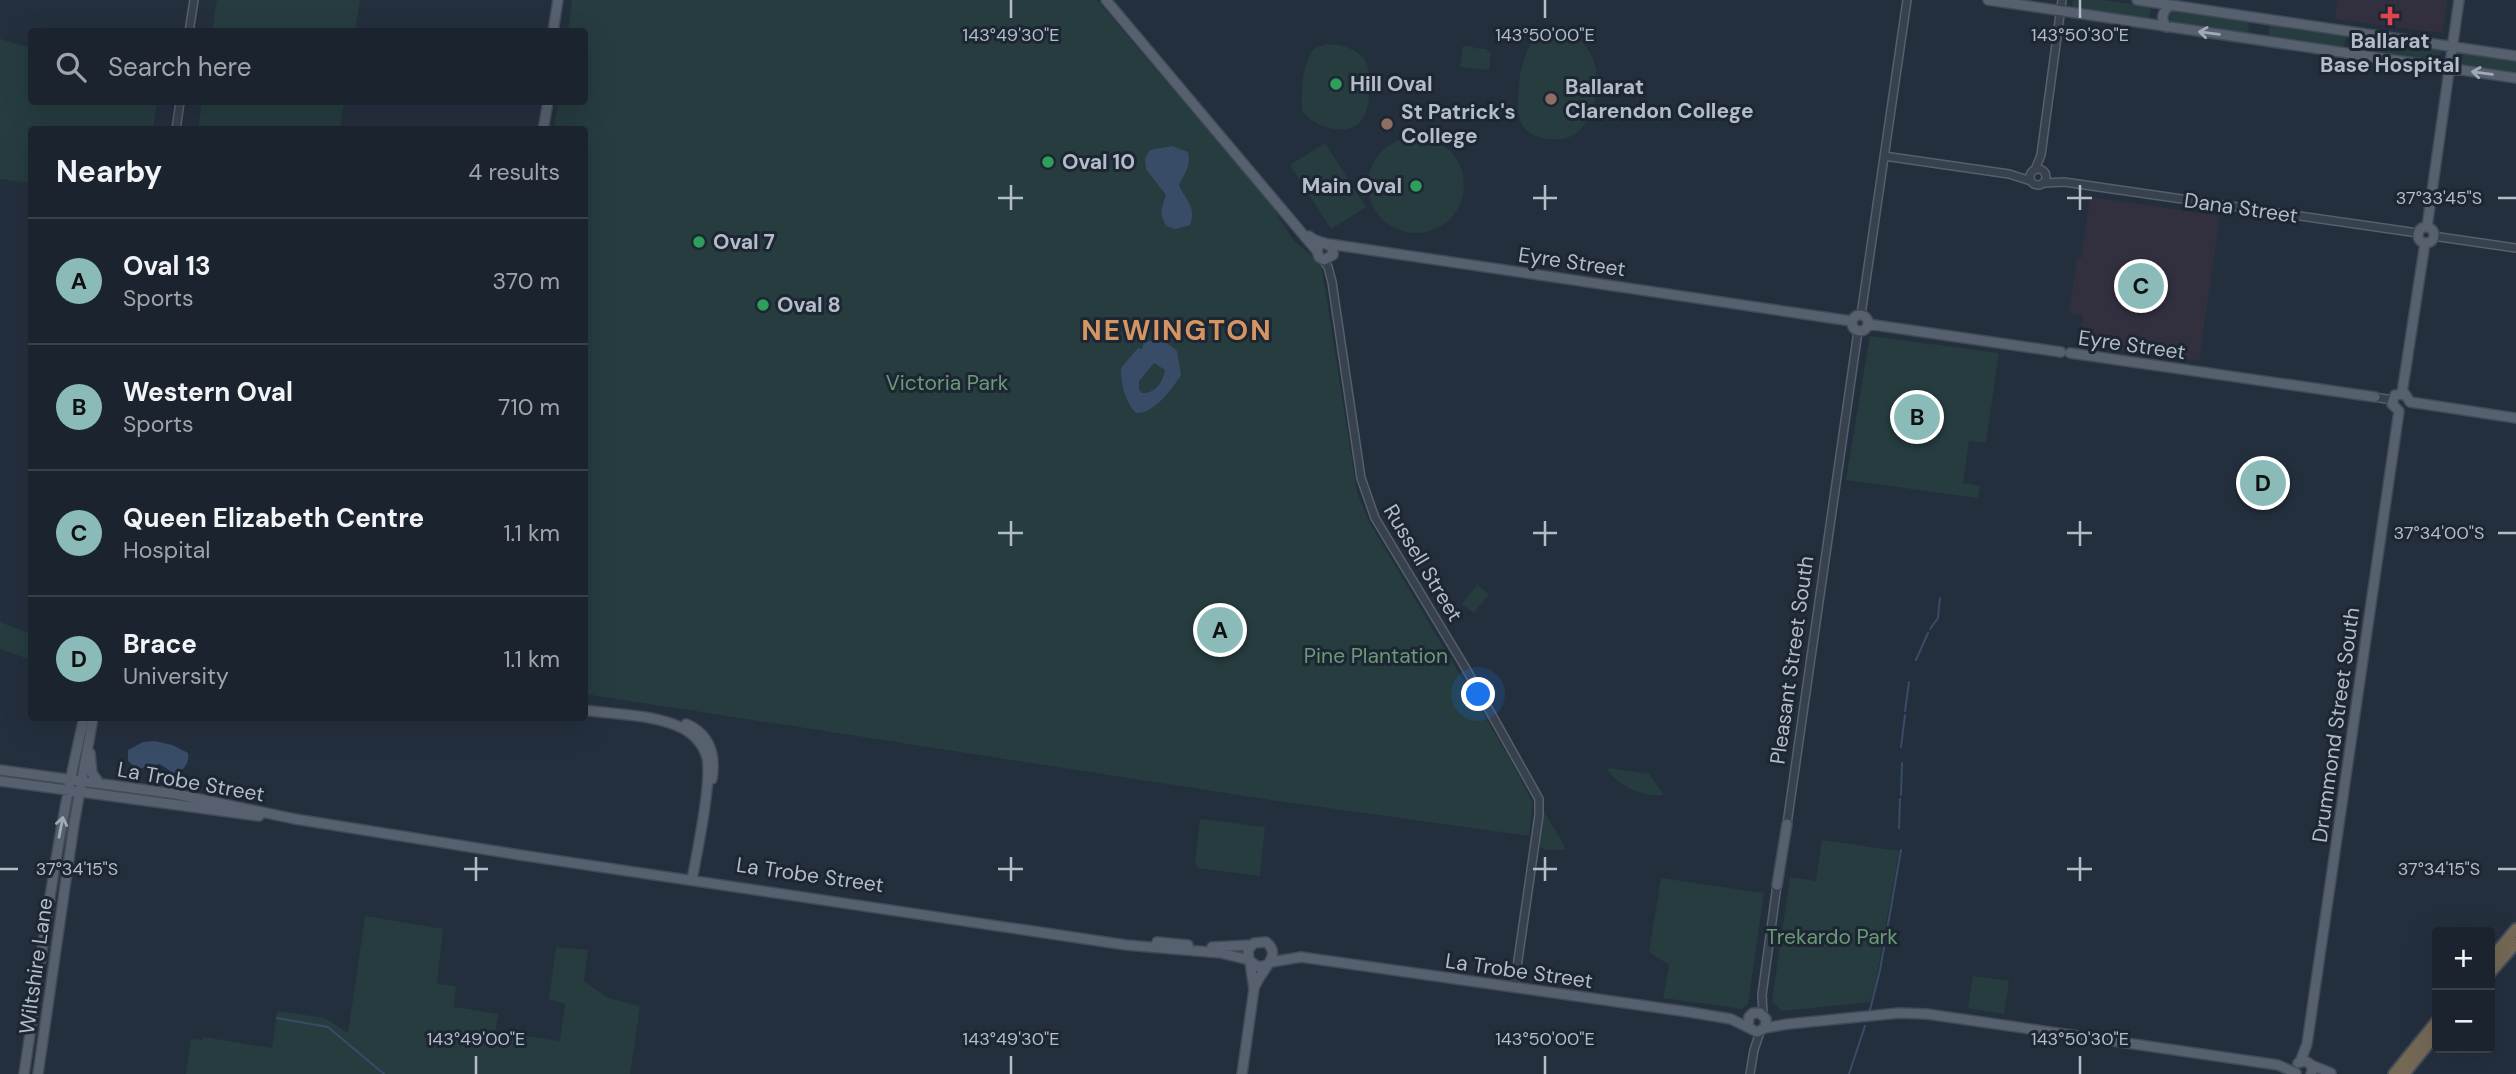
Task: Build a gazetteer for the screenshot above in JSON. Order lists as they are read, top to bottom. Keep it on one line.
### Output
{"streets":{"main road":["Eyre Street","Russell Street","Pleasant Street South","Drummond Street South","La Trobe Street","Wiltshire Lane"],"street":["Dana Street"]},"crossings":[["Eyre Street","Russell Street"],["Eyre Street","Pleasant Street South"],["Eyre Street","Drummond Street South"],["Russell Street","La Trobe Street"],["Pleasant Street South","La Trobe Street"],["La Trobe Street","Wiltshire Lane"]],"districts":["NEWINGTON"],"parks":["Victoria Park","Pine Plantation","Trekardo Park"],"places":{"health":["Ballarat Base Hospital"],"other":["Hill Oval","Ballarat Clarendon College","St Patrick's College","Oval 10","Main Oval","Oval 7","Oval 8"]},"page":{"search":"Search here","heading":["Nearby","4 results"],"list":[{"mark":"A","name":"Oval 13","note":"Sports","value":"370 m"},{"mark":"B","name":"Western Oval","note":"Sports","value":"710 m"},{"mark":"C","name":"Queen Elizabeth Centre","note":"Hospital","value":"1.1 km"},{"mark":"D","name":"Brace","note":"University","value":"1.1 km"}],"pins":["C","B","D","A"],"map_buttons":["+","−"]},"coordinates":["143°49'30\"E","143°50'00\"E","143°50'30\"E","37°33'45\"S","37°34'00\"S","37°34'15\"S","143°49'00\"E"]}
